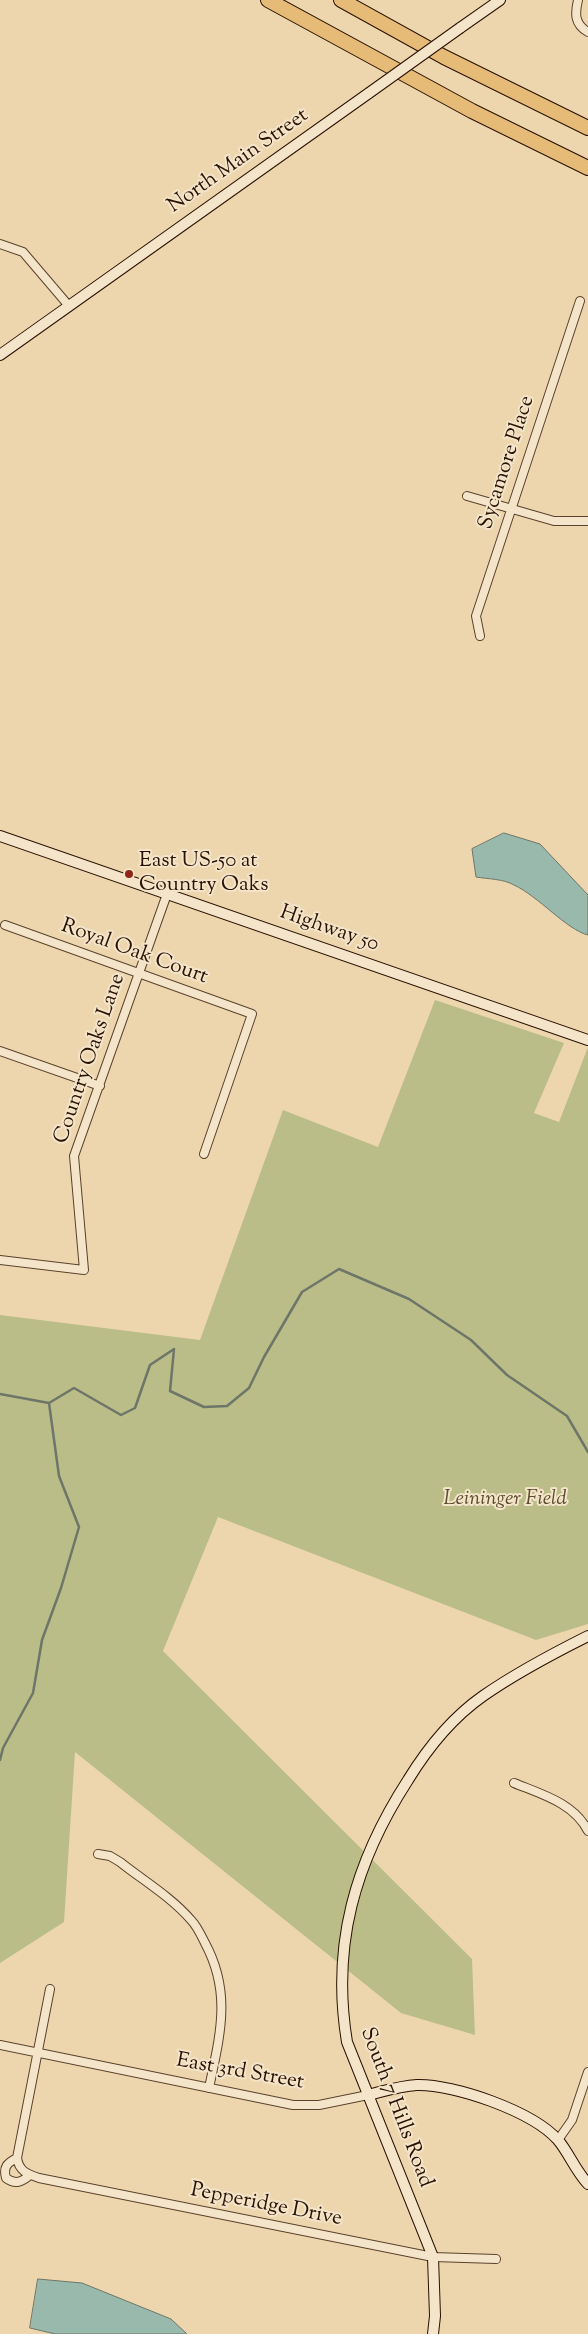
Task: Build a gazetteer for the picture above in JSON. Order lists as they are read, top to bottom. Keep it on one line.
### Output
{"streets":{"main road":["North Main Street","Highway 50","East 3rd Street","South 7 Hills Road"],"street":["Sycamore Place","Royal Oak Court","Country Oaks Lane","Pepperidge Drive"]},"crossings":[["Highway 50","Country Oaks Lane"],["Royal Oak Court","Country Oaks Lane"],["East 3rd Street","South 7 Hills Road"],["South 7 Hills Road","Pepperidge Drive"]],"parks":["Leininger Field"],"places":["East US-50 at Country Oaks"]}
